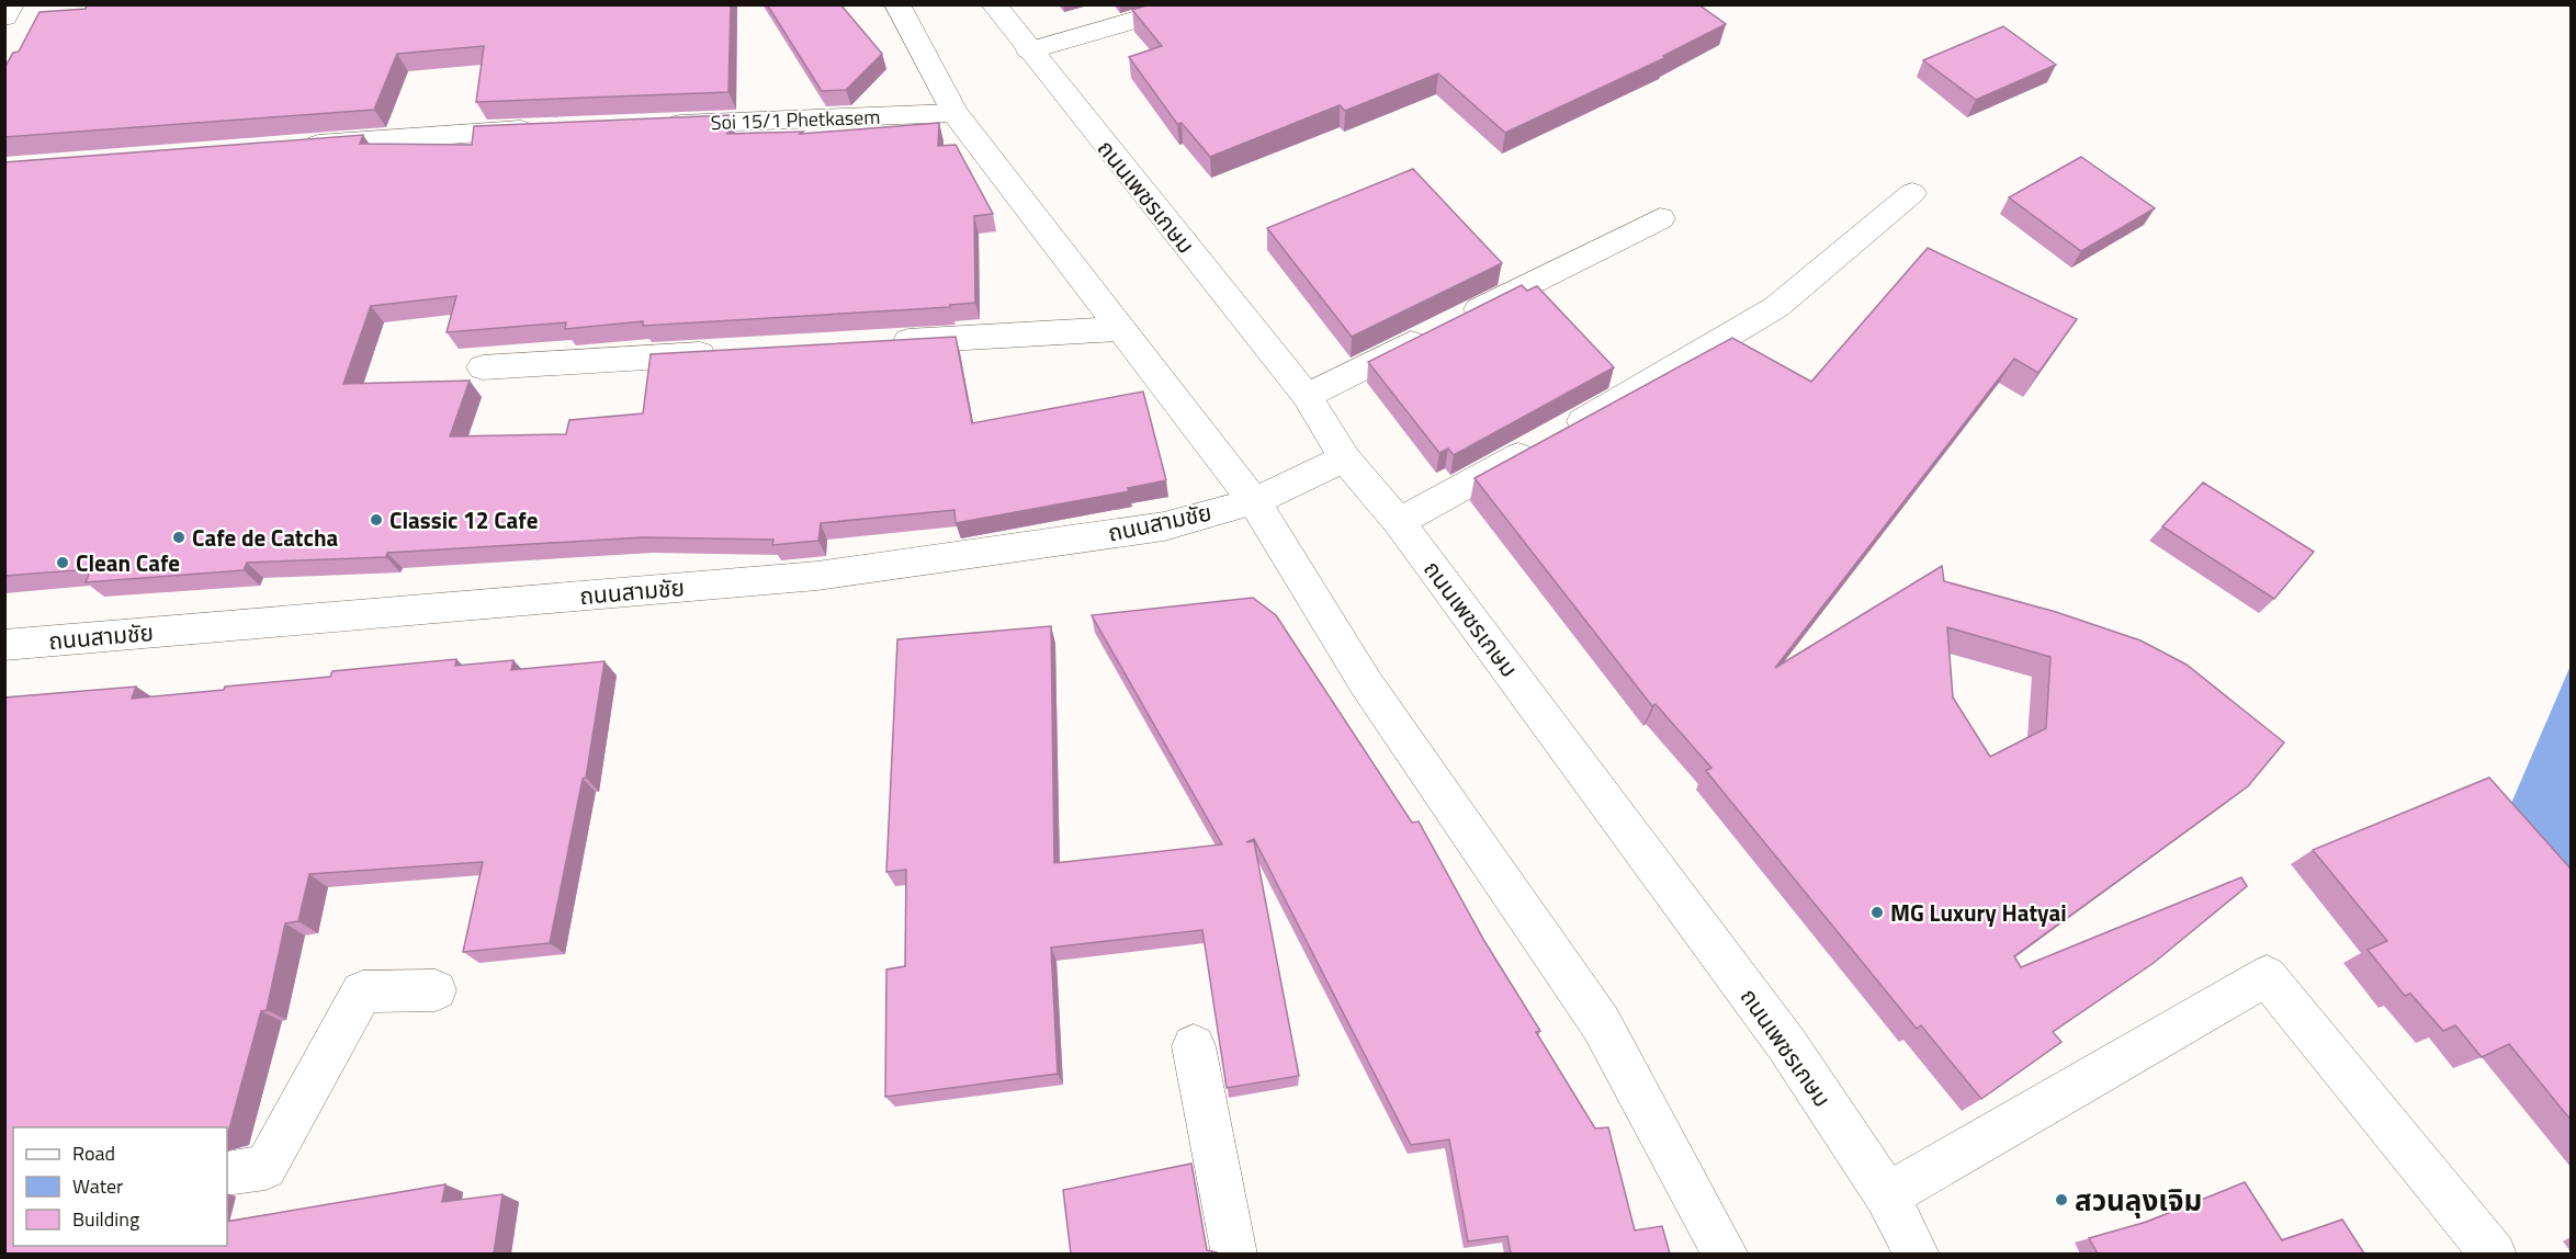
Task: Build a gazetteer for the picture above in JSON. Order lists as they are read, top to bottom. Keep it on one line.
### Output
{"streets":{"street":["Soi 15/1 Phetkasem","ถนนเพชรเกษม","ถนนสามชัย"]},"crossings":[["ถนนเพชรเกษม","ถนนสามชัย"]],"places":["Classic 12 Cafe","Cafe de Catcha","Clean Cafe","MG Luxury Hatyai","สวนลุงเจิม"],"legend":["Road","Water","Building"]}
